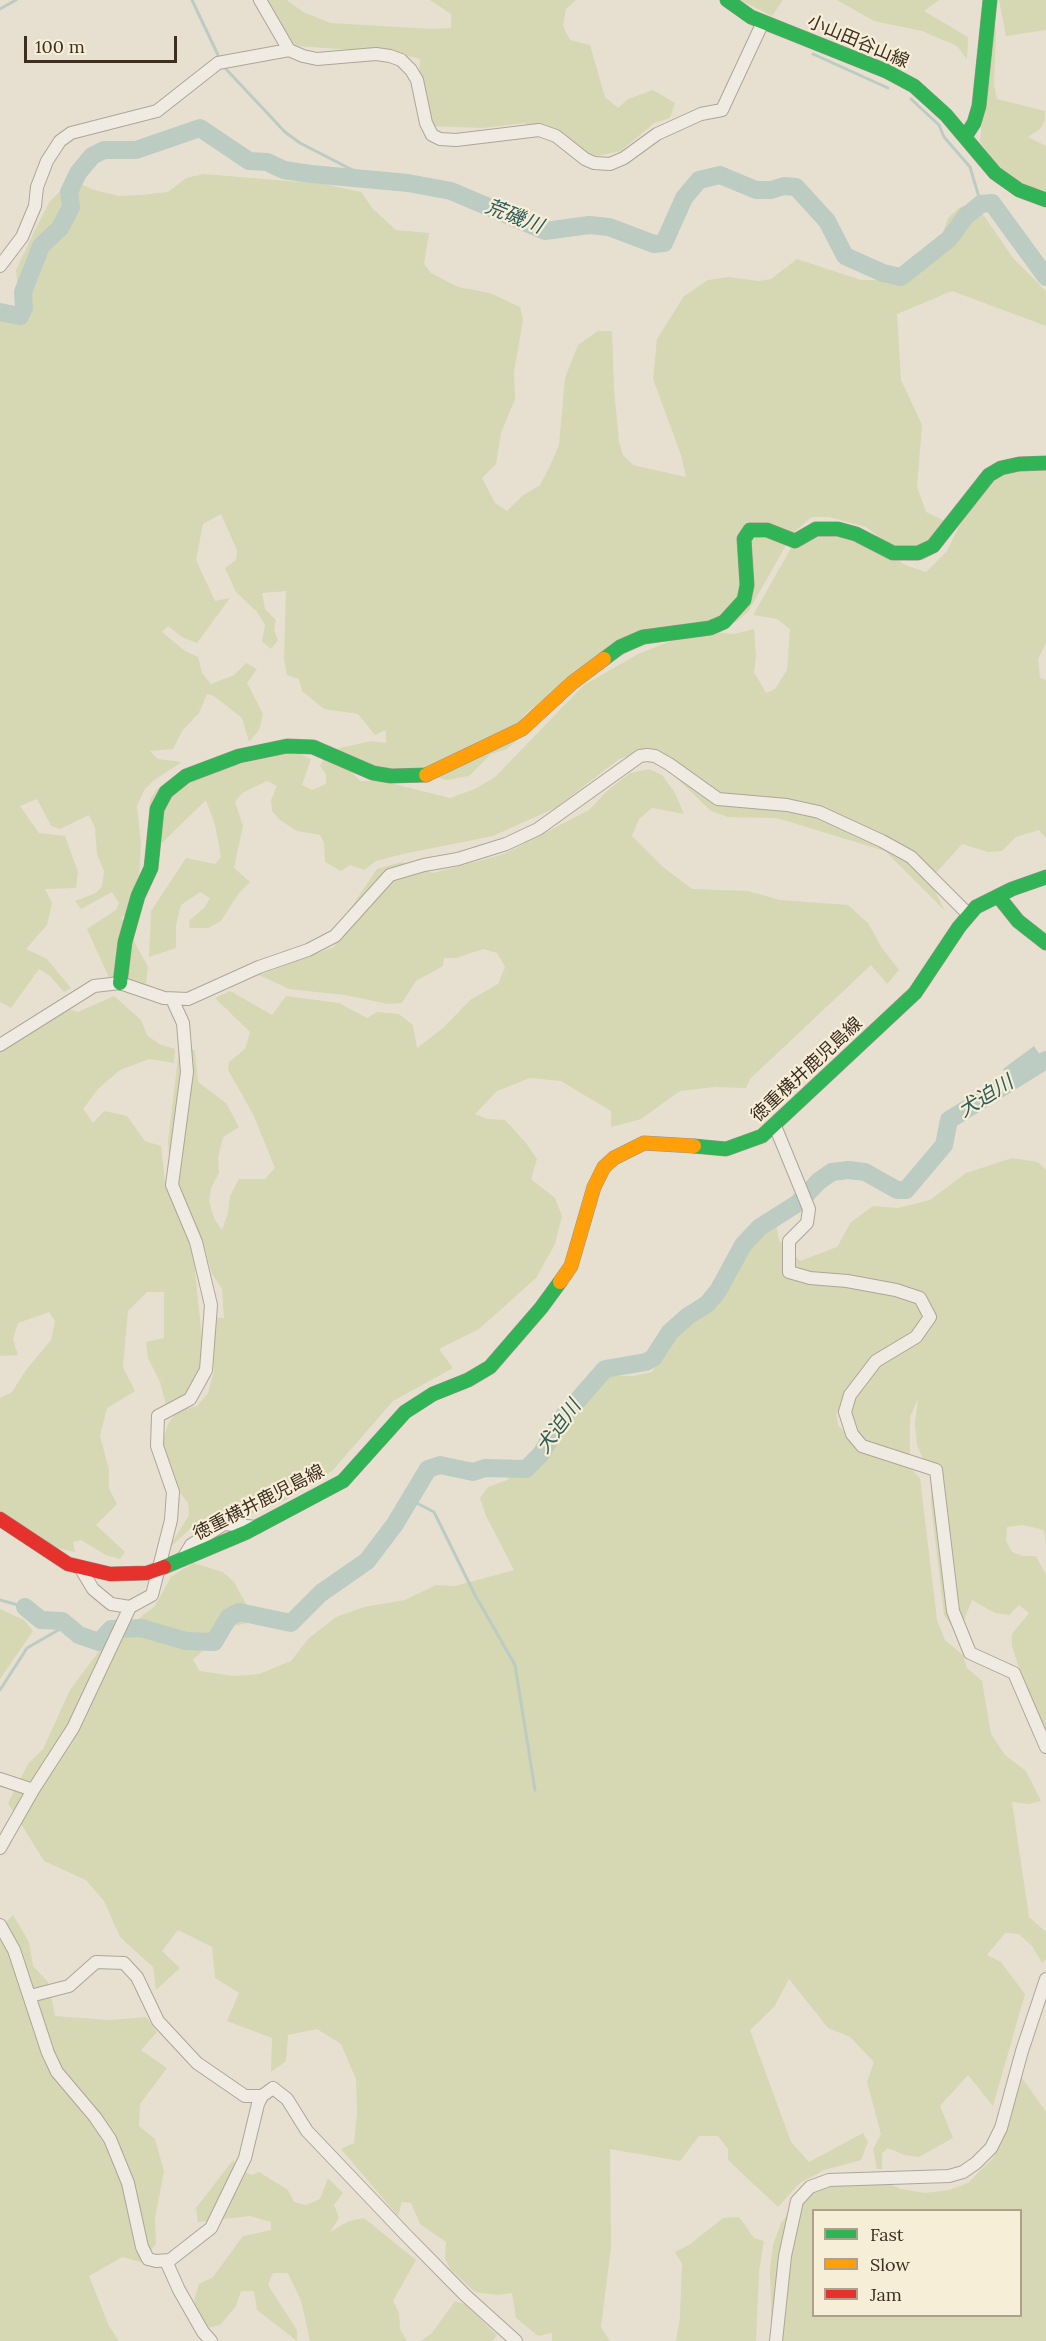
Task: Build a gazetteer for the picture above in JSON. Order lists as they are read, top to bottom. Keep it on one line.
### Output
{"streets":{"main road":["小山田谷山線","徳重横井鹿児島線"]},"water":["荒磯川","犬迫川"],"legend":["Fast","Slow","Jam"],"scale_bar":"100 m"}
